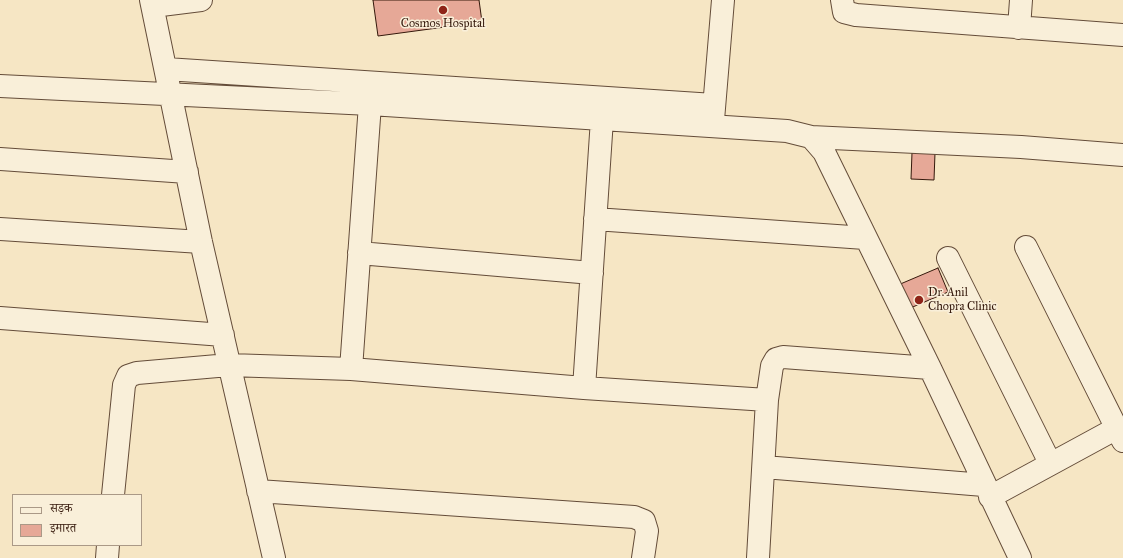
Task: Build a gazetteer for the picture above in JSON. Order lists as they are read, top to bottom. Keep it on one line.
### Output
{"places":["Cosmos Hospital","Dr. Anil Chopra Clinic"],"legend":["सड़क","इमारत"]}
